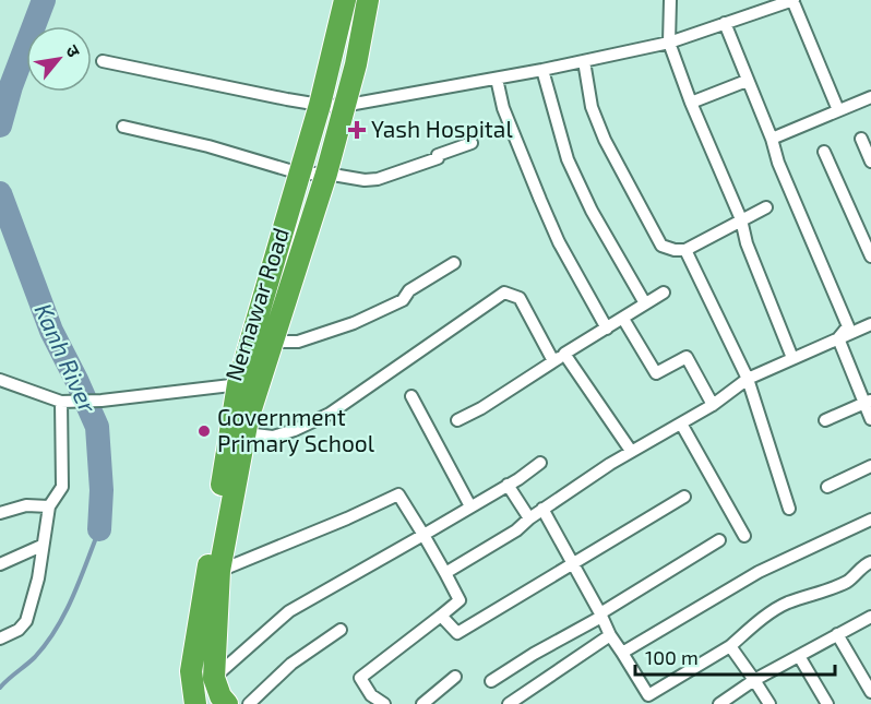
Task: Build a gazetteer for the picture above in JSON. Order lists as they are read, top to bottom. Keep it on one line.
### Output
{"streets":{"highway":["Nemawar Road"]},"water":["Kanh River"],"places":{"health":["Yash Hospital"],"other":["Government Primary School"]},"scale_bar":"100 m","north":"top right"}
